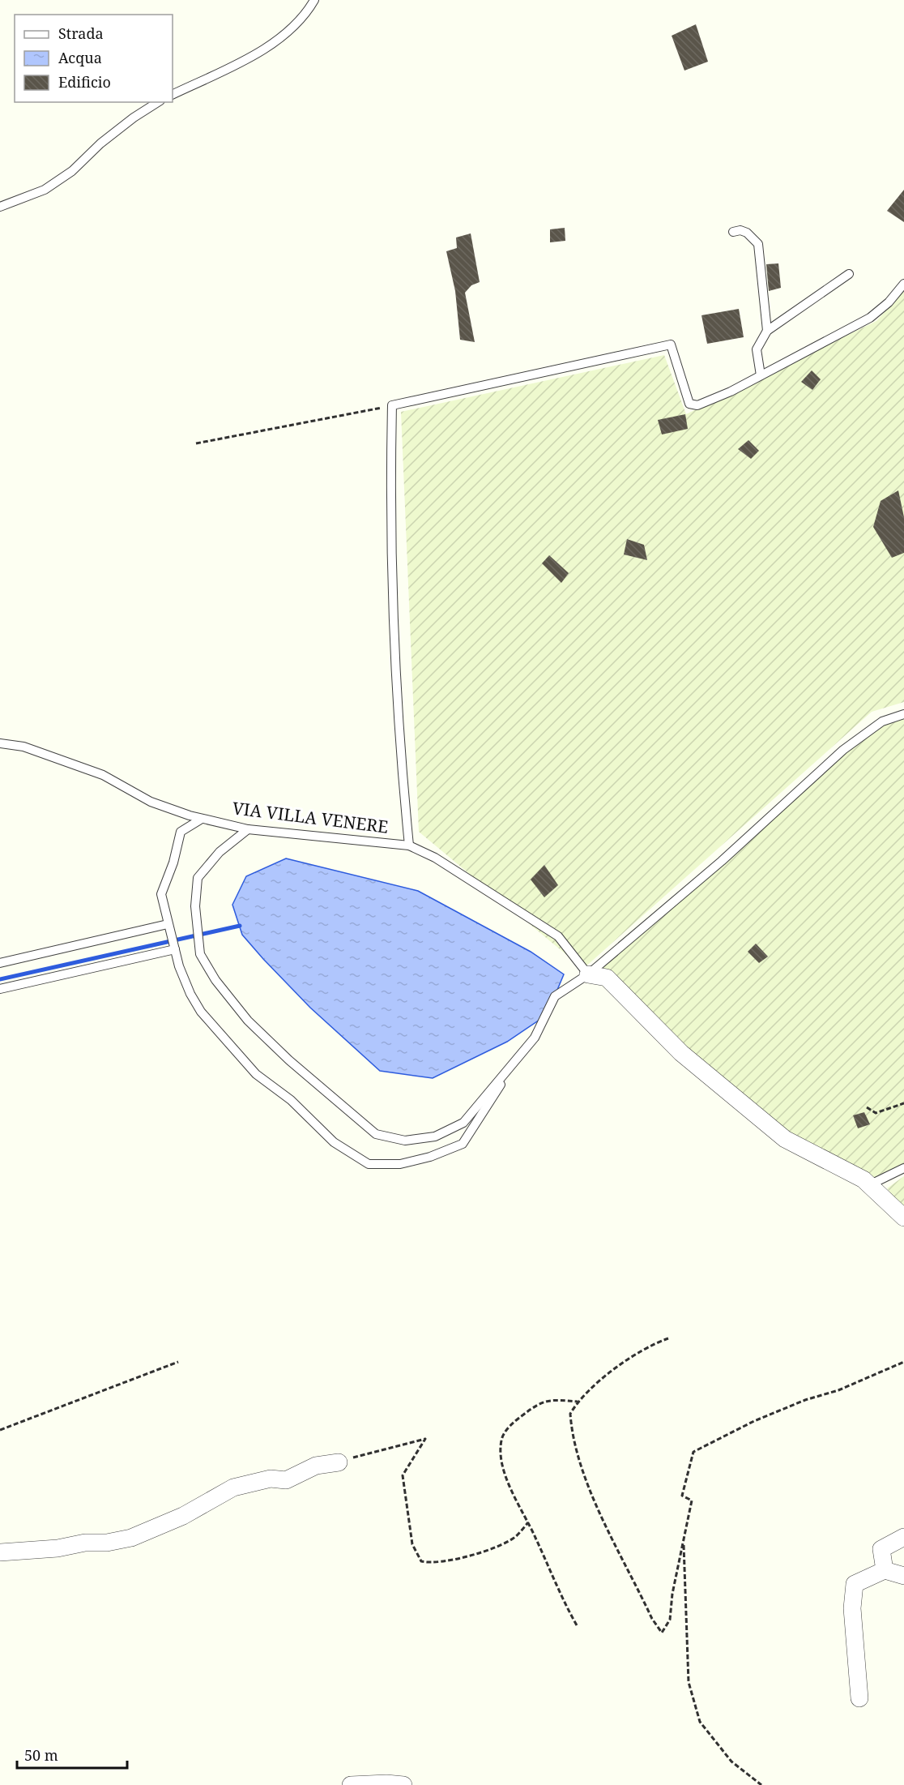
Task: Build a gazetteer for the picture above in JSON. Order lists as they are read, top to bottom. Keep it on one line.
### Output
{"streets":{"lane":["VIA VILLA VENERE"]},"legend":["Strada","Acqua","Edificio"],"scale_bar":"50 m"}
